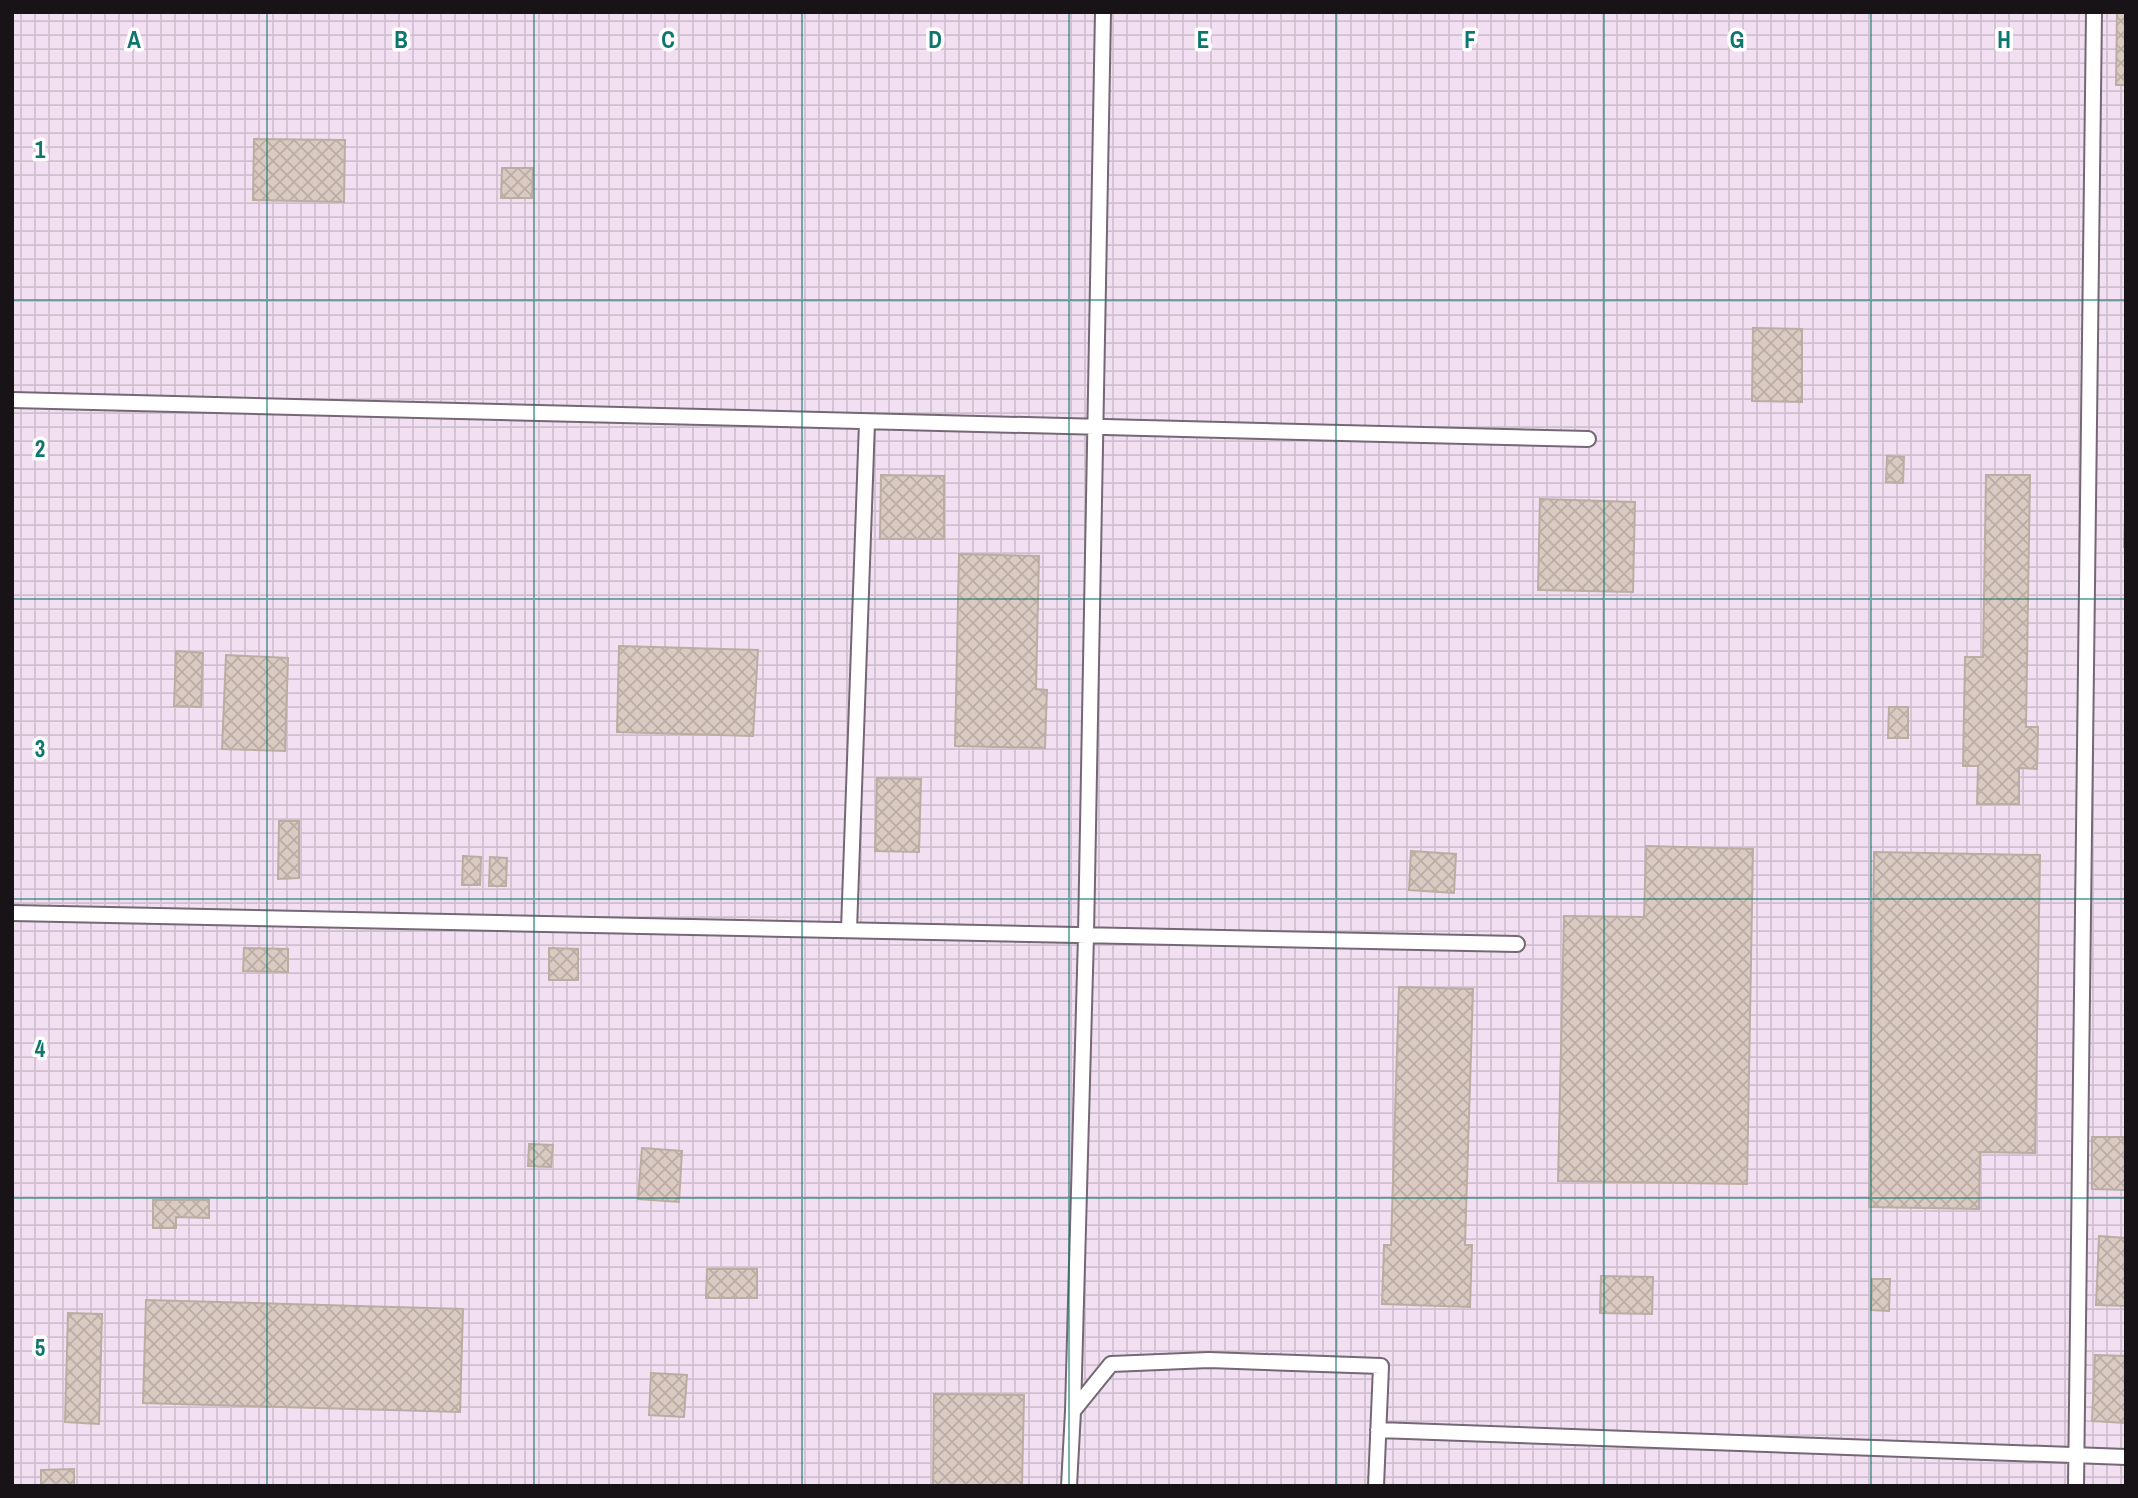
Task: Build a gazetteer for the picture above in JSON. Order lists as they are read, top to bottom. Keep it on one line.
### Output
{"grid":{"columns":["A","B","C","D","E","F","G","H"],"rows":["1","2","3","4","5"]}}
